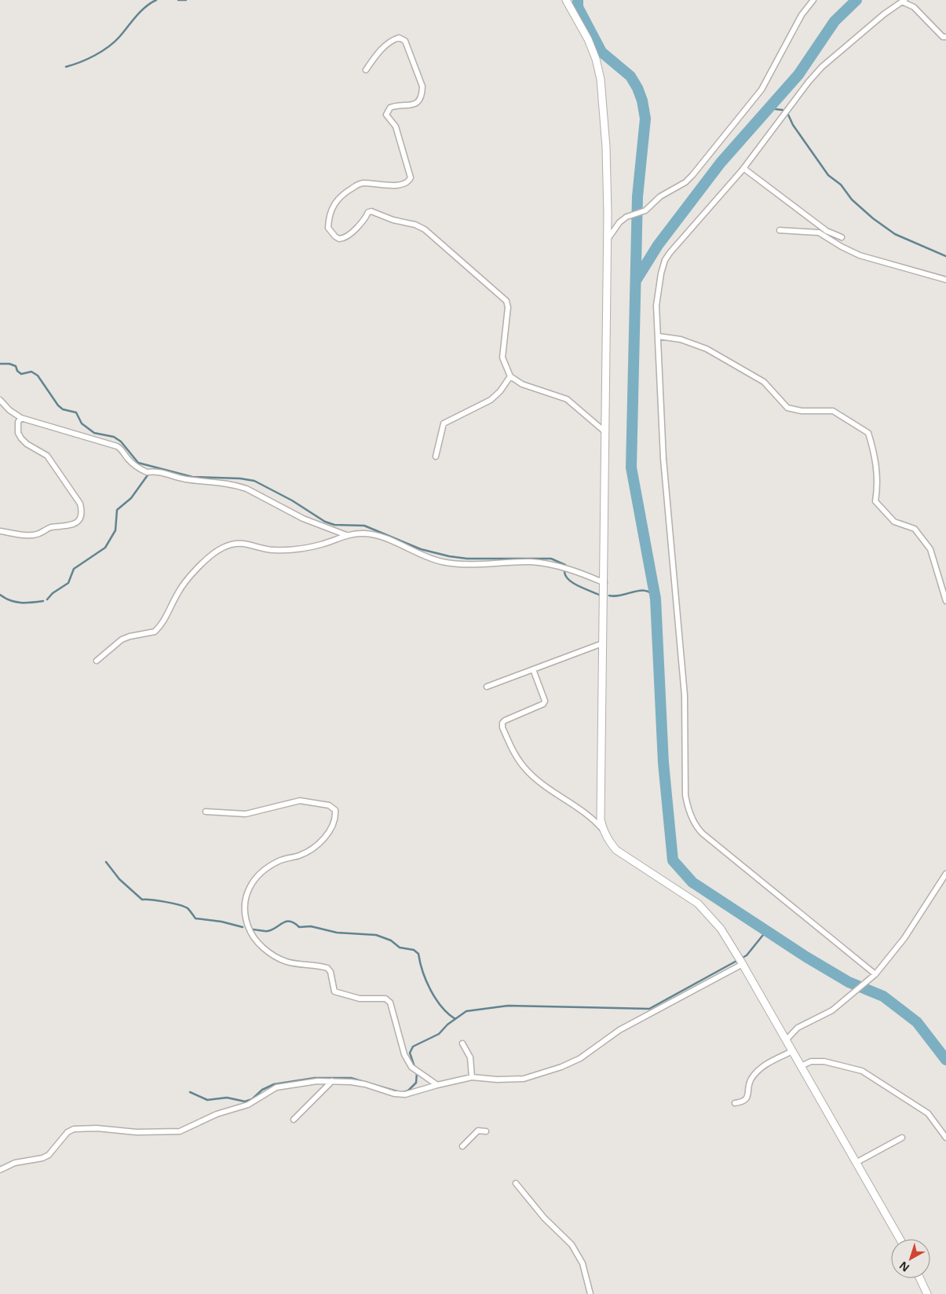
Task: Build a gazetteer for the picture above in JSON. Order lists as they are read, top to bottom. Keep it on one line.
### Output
{"north":"bottom left"}
